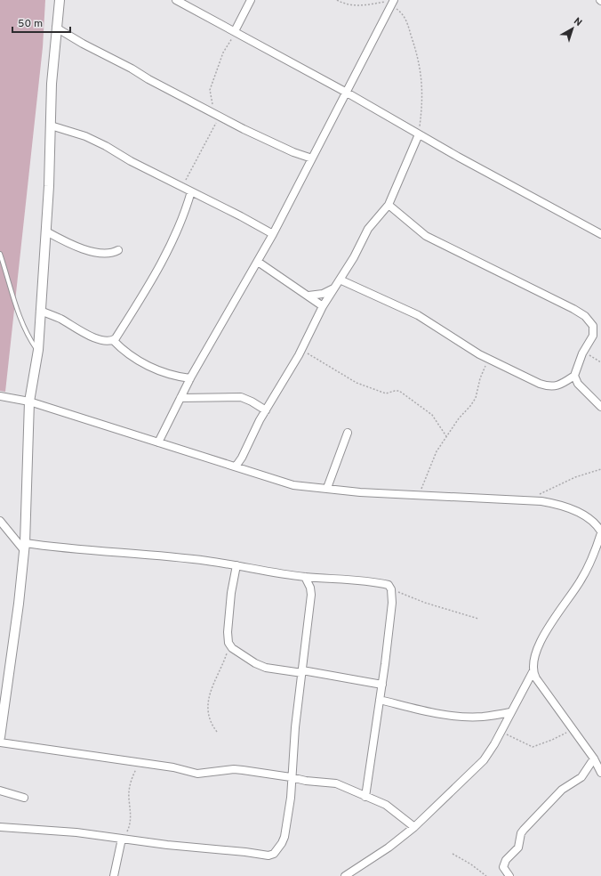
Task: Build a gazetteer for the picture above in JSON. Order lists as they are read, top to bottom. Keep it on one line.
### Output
{"scale_bar":"50 m","north":"top right"}
